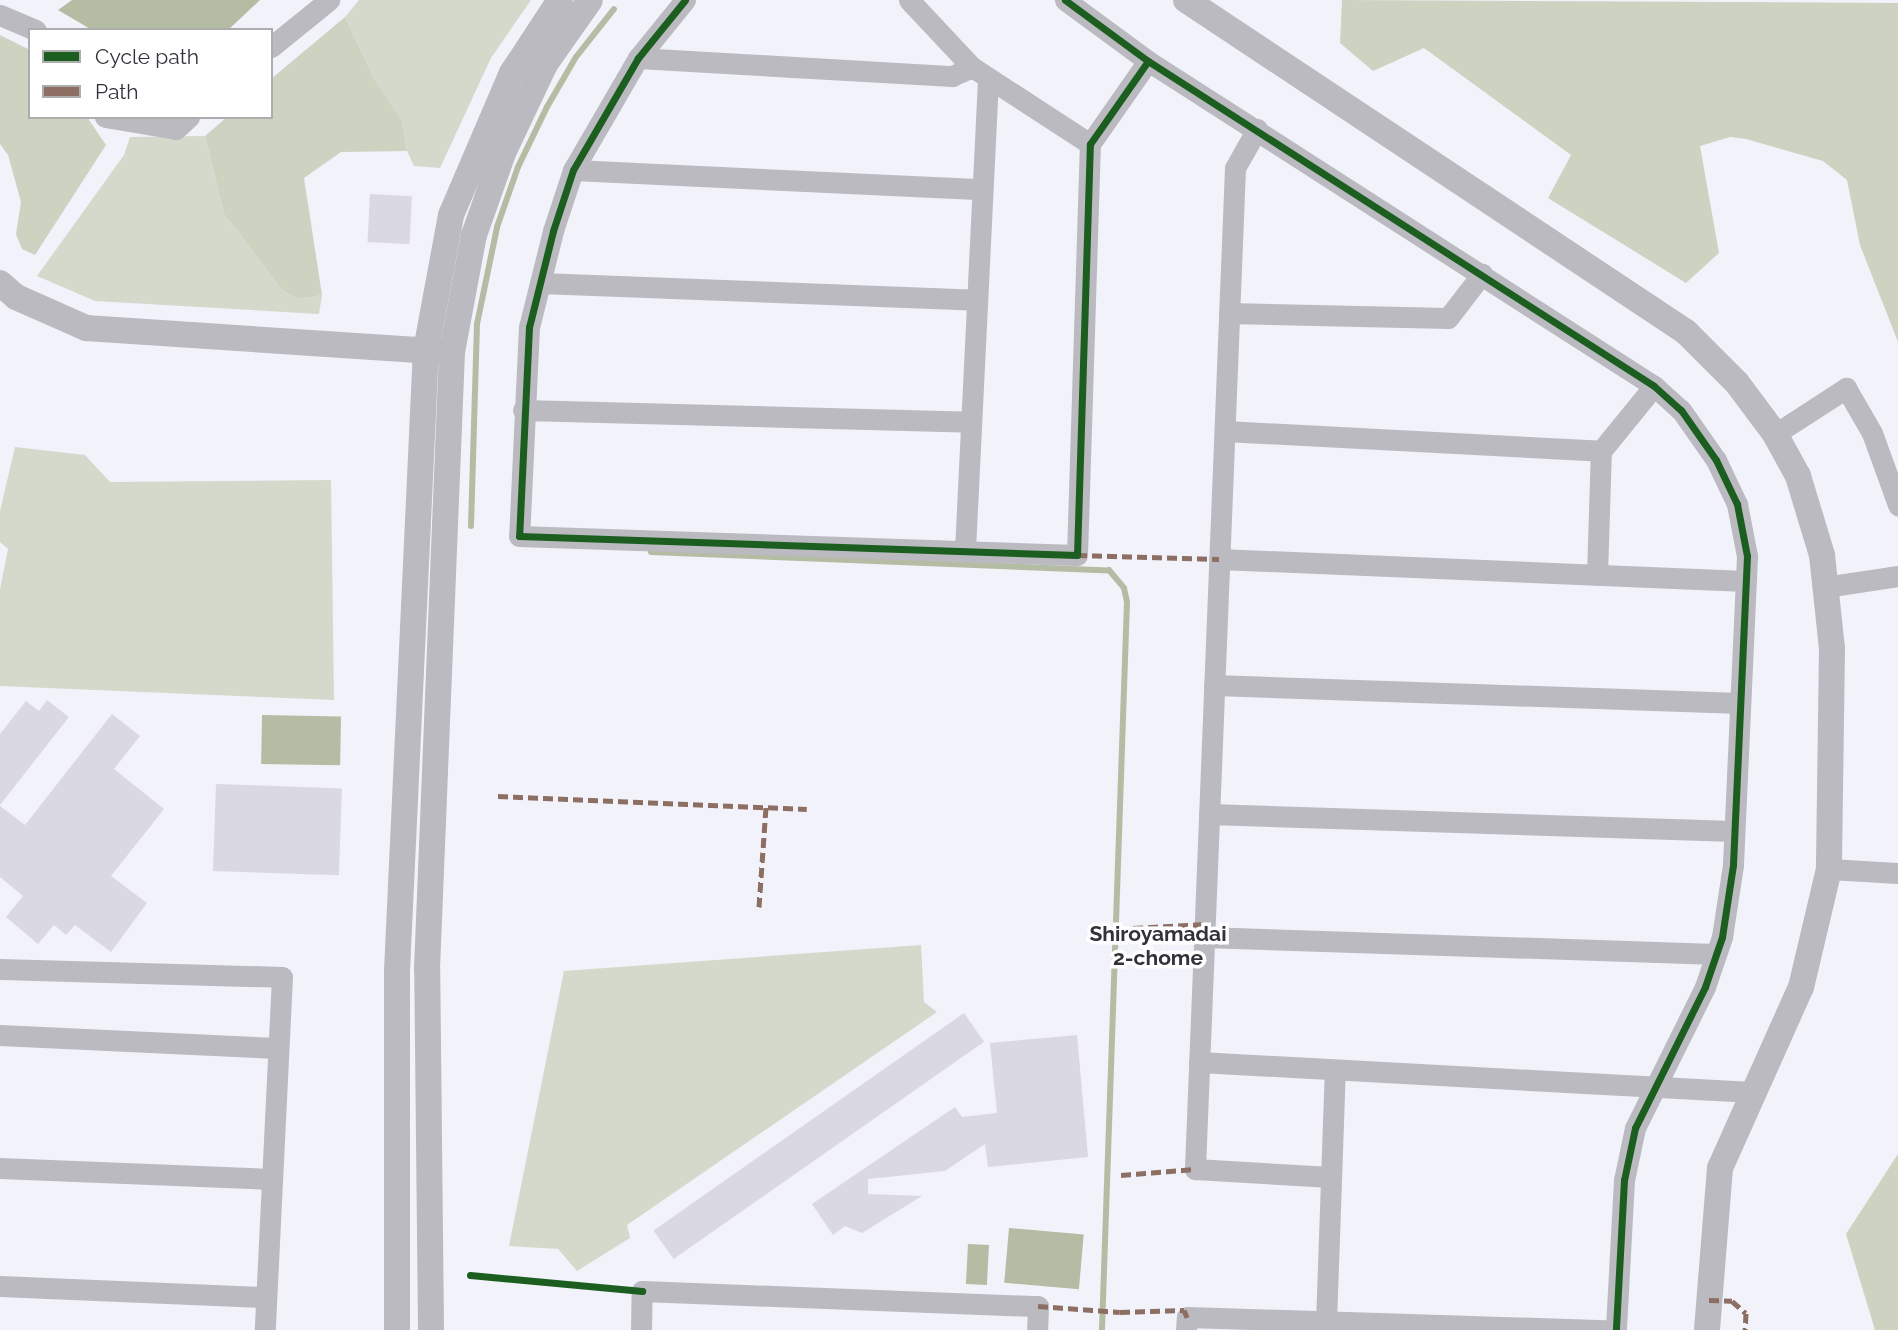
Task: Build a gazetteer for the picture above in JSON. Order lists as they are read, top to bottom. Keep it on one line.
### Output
{"districts":["Shiroyamadai 2-chome"],"legend":["Cycle path","Path"]}
